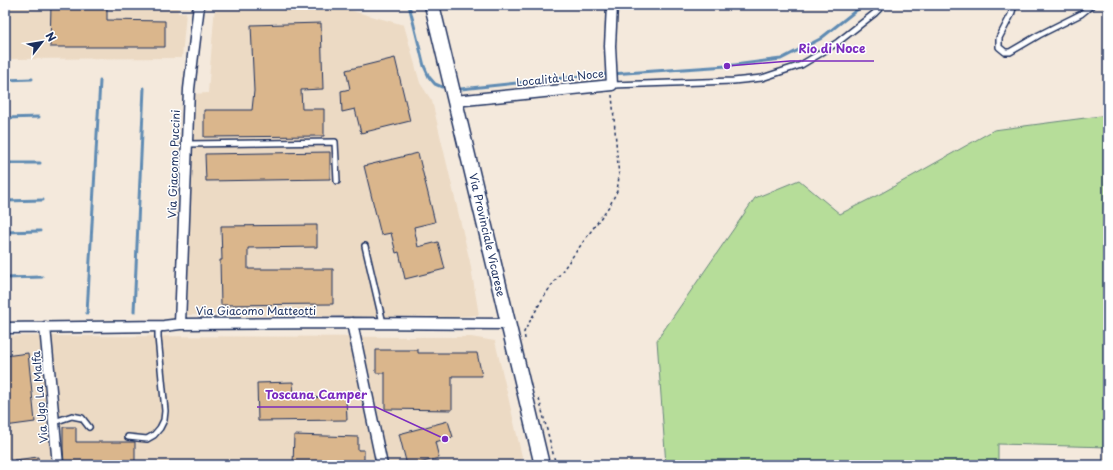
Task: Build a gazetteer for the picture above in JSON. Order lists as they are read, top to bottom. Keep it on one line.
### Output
{"streets":{"main road":["Via Provinciale Vicarese"],"street":["Località La Noce","Via Giacomo Puccini","Via Giacomo Matteotti","Via Ugo La Malfa"]},"crossings":[["Località La Noce","Via Provinciale Vicarese"],["Via Giacomo Puccini","Via Giacomo Matteotti"],["Via Provinciale Vicarese","Via Giacomo Matteotti"],["Via Giacomo Matteotti","Via Ugo La Malfa"]],"places":["Rio di Noce","Toscana Camper"],"north":"top right"}
